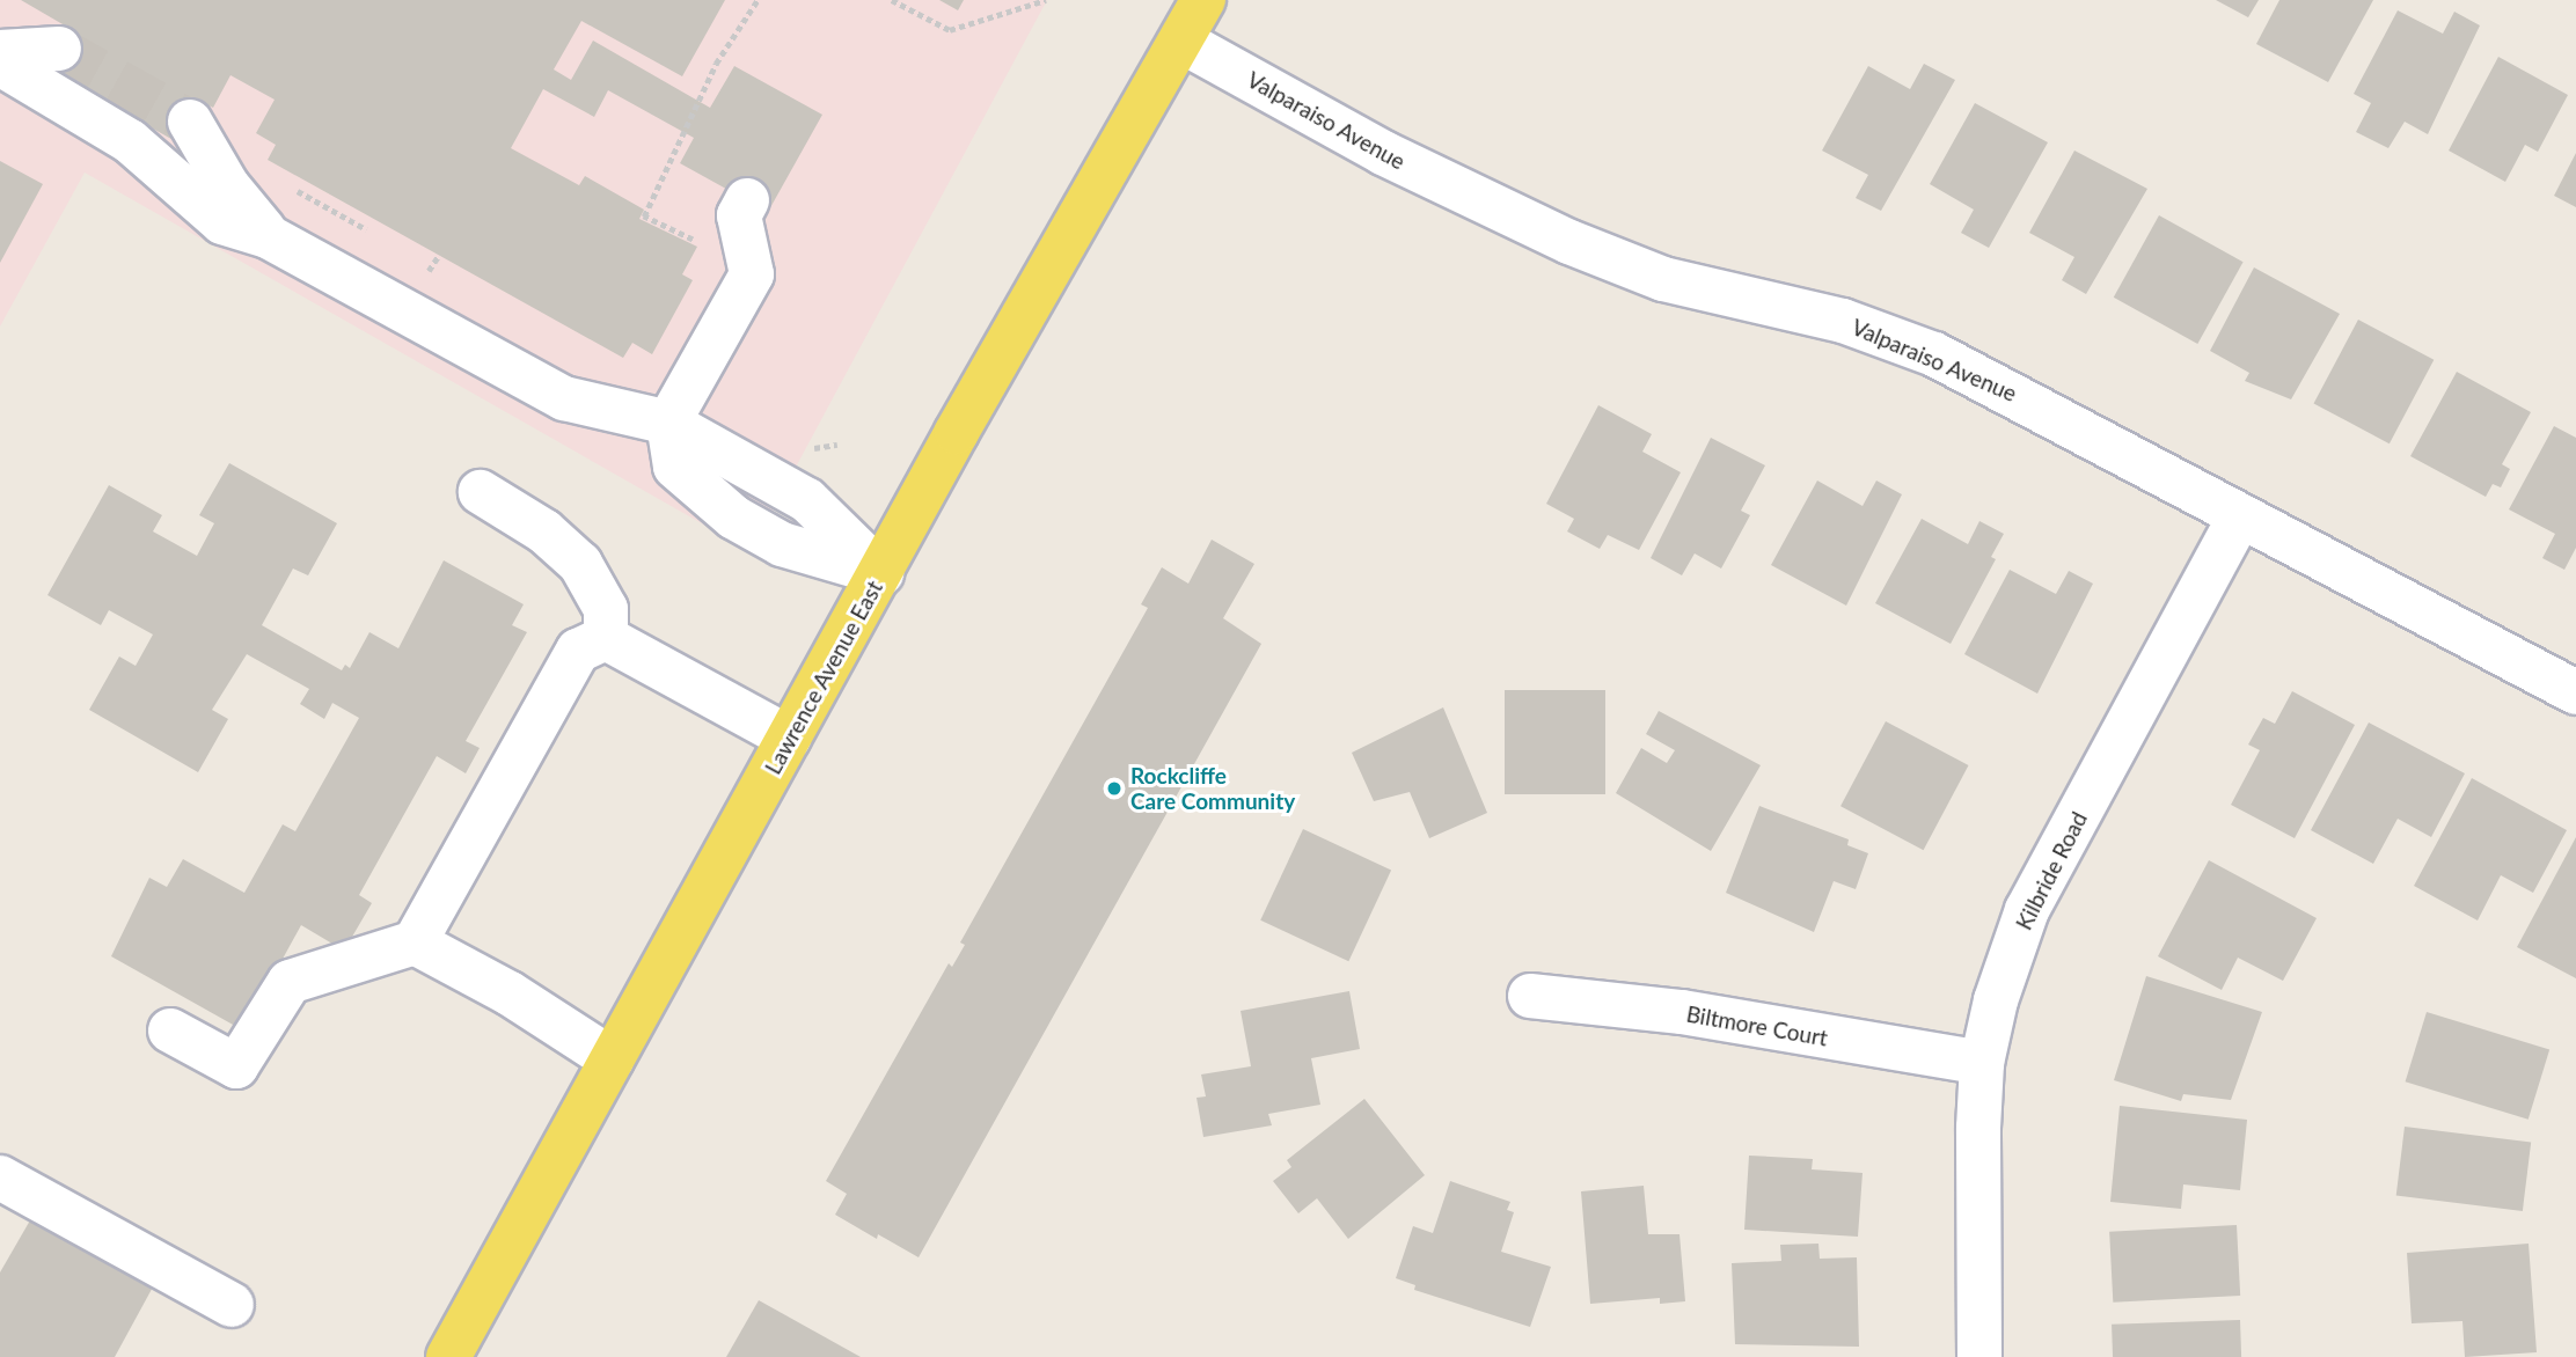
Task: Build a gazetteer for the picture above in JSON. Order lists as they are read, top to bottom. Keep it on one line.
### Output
{"streets":{"main road":["Lawrence Avenue East"],"street":["Valparaiso Avenue","Kilbride Road","Biltmore Court"]},"crossings":[["Valparaiso Avenue","Lawrence Avenue East"],["Valparaiso Avenue","Kilbride Road"],["Kilbride Road","Biltmore Court"]],"places":["Rockcliffe Care Community"]}
